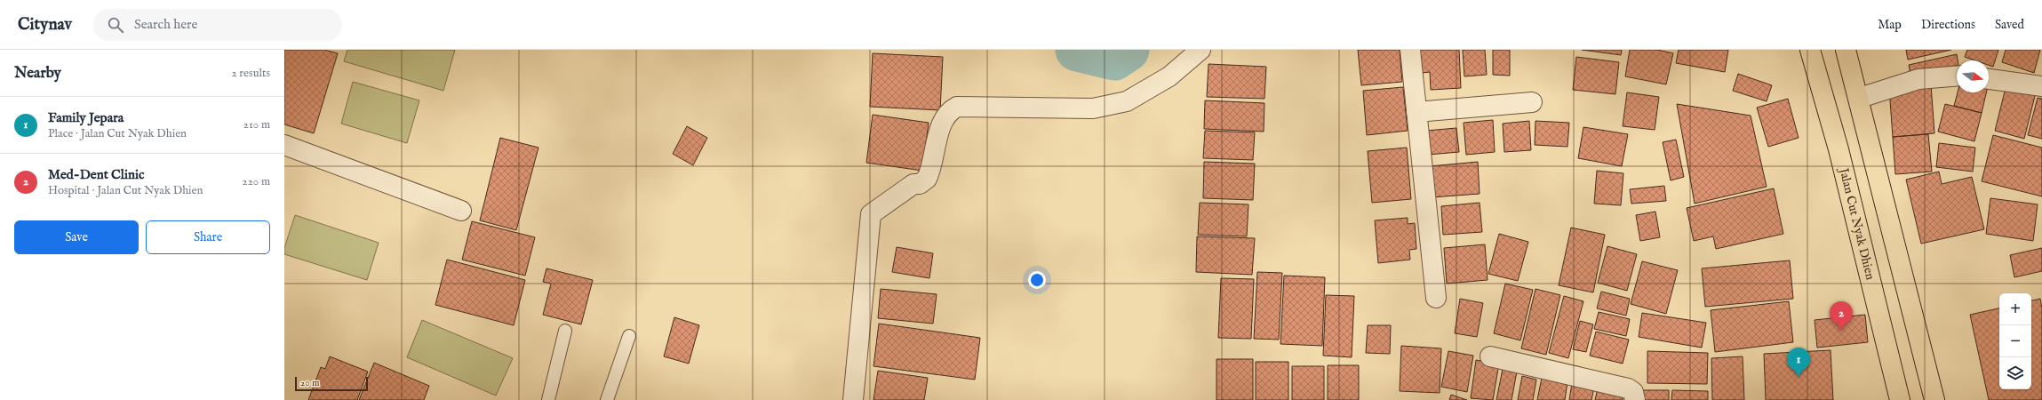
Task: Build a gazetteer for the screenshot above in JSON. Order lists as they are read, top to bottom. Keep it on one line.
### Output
{"streets":{"highway":["Jalan Cut Nyak Dhien"]},"scale_bar":"20 m","north":"right","page":{"header":"Citynav","search":"Search here","nav":["Map","Directions","Saved"],"heading":["Nearby","2 results"],"list":[{"mark":"1","name":"Family Jepara","note":"Place · Jalan Cut Nyak Dhien","value":"210 m"},{"mark":"2","name":"Med-Dent Clinic","note":"Hospital · Jalan Cut Nyak Dhien","value":"220 m"}],"buttons":["Save","Share"],"map_buttons":["+","−"],"pins":["2","1"],"scale":"20 m"}}
